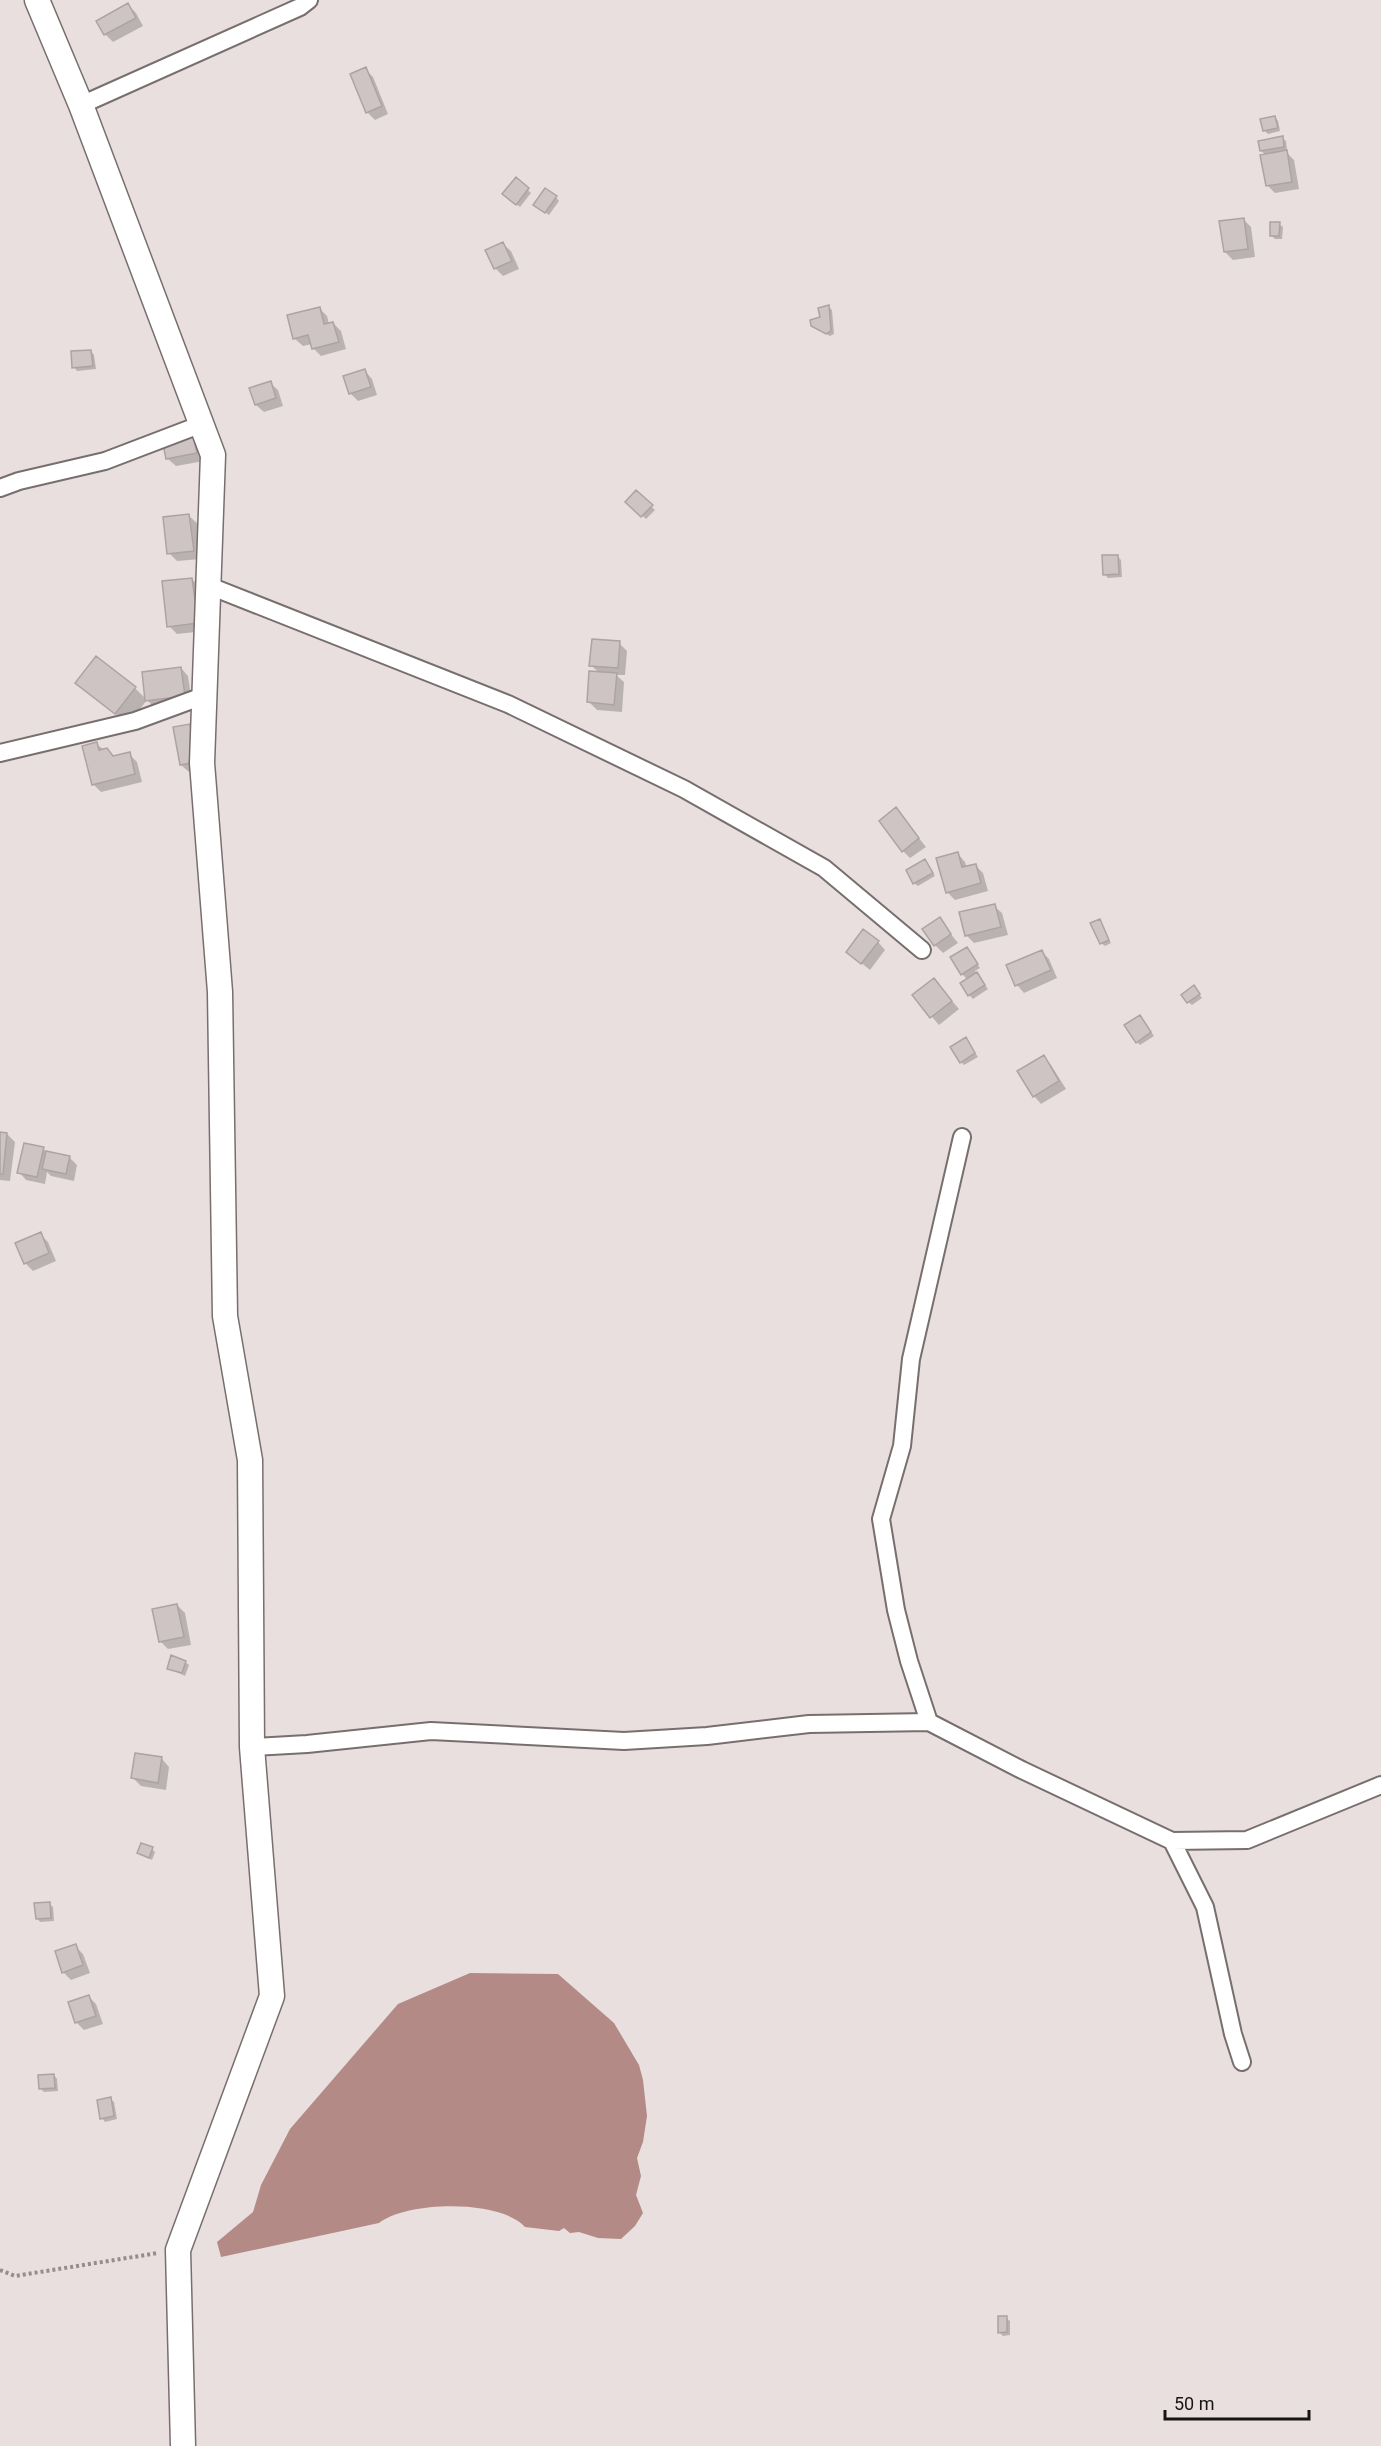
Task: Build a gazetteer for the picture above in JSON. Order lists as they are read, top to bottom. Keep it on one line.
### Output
{"scale_bar":"50 m"}
